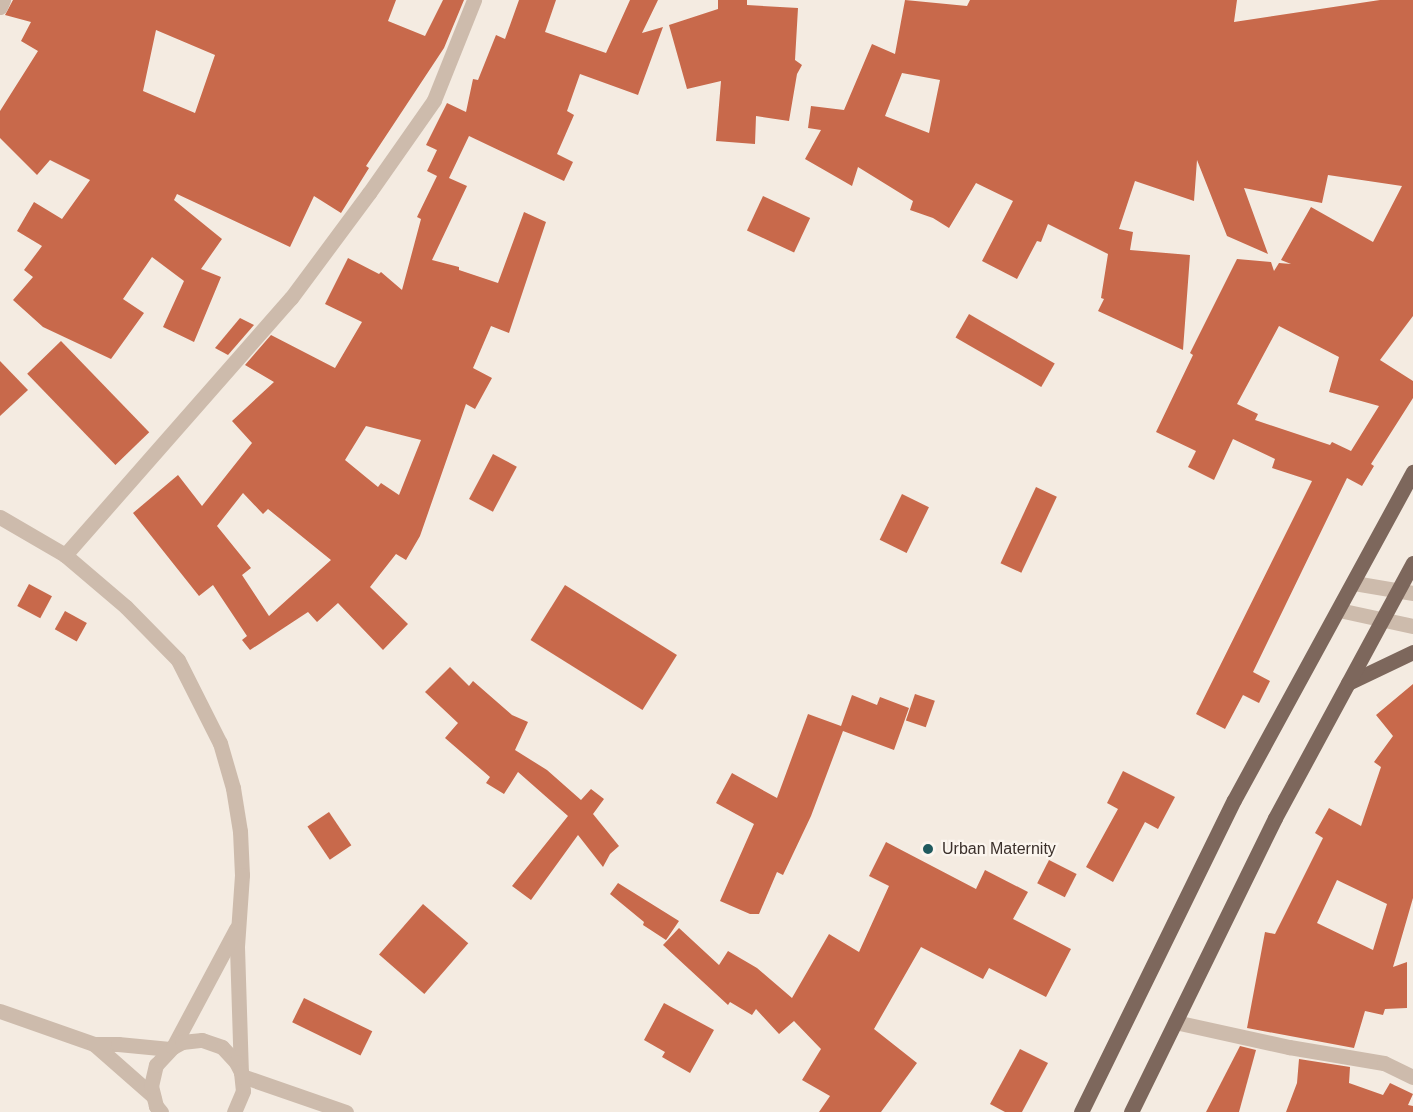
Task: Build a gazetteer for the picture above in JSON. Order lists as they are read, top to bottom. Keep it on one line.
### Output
{"places":["Urban Maternity"]}
